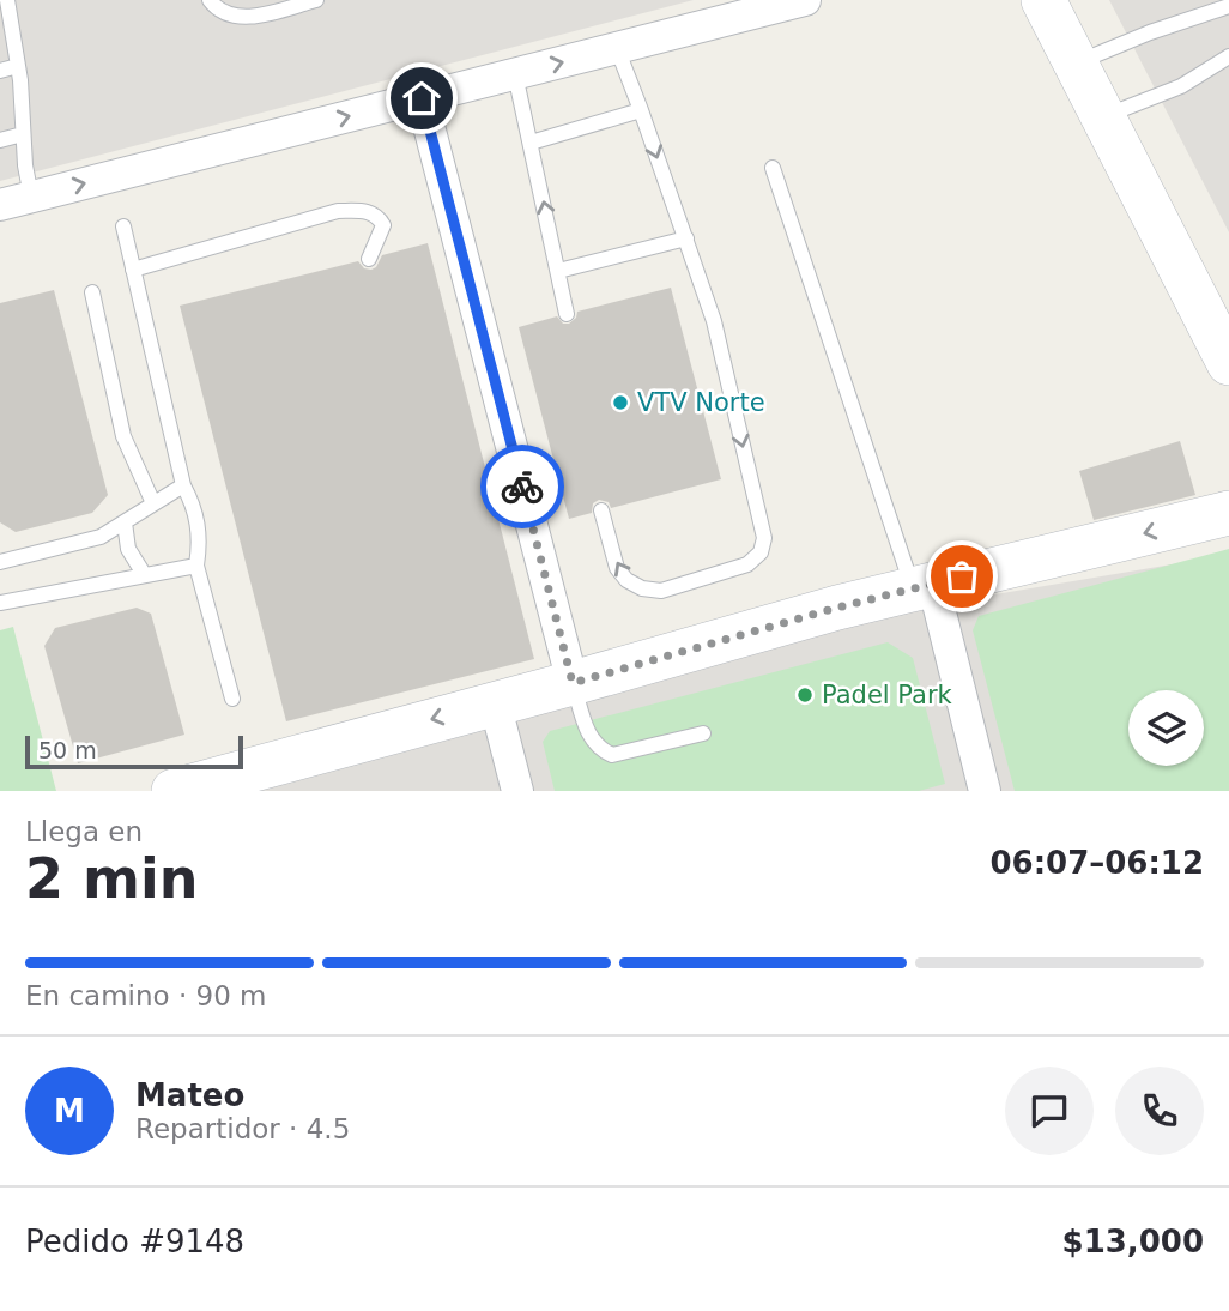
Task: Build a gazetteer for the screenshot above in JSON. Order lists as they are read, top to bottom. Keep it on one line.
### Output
{"places":["VTV Norte","Padel Park"],"scale_bar":"50 m","page":{"scale":"50 m","heading":["2 min","Llega en","06:07–06:12"],"panel":["Mateo","Repartidor · 4.5","Pedido #9148","$13,000"],"bar":"En camino · 90 m","round":"M"}}
